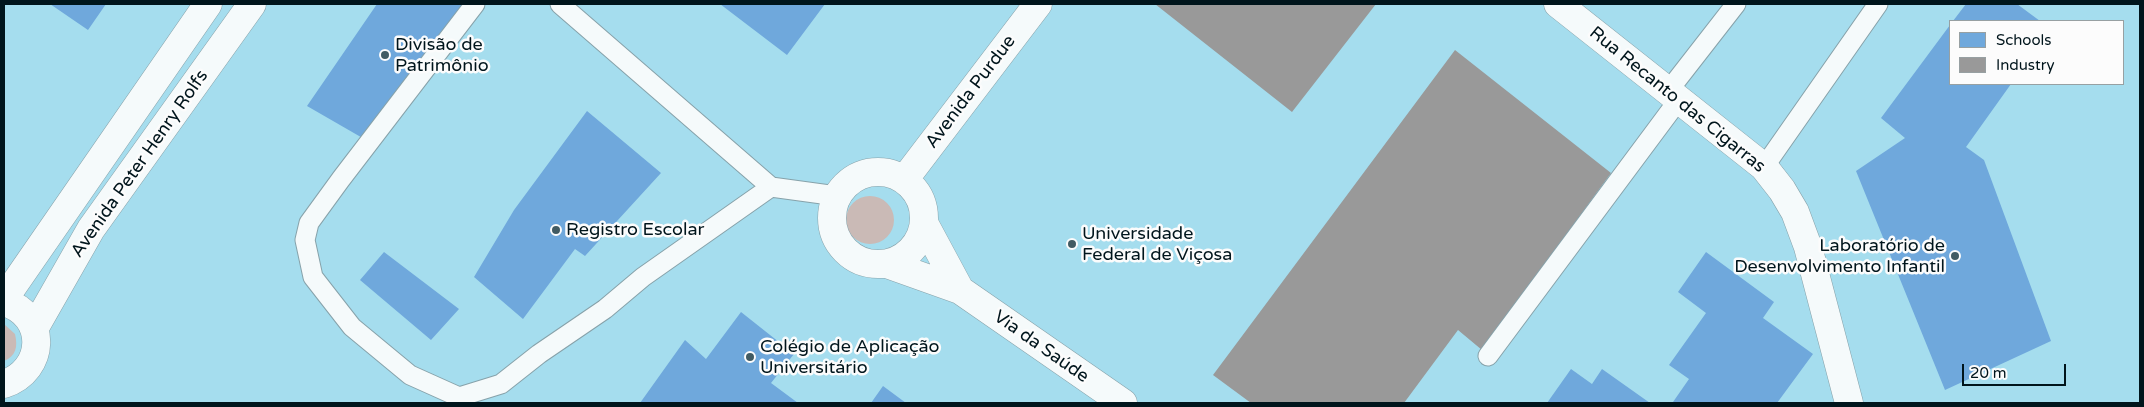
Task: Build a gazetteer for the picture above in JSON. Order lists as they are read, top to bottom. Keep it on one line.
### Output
{"streets":{"street":["Avenida Purdue","Rua Recanto das Cigarras","Avenida Peter Henry Rolfs","Via da Saúde"]},"crossings":[["Avenida Purdue","Via da Saúde"]],"places":["Divisão de Patrimônio","Registro Escolar","Universidade Federal de Viçosa","Laboratório de Desenvolvimento Infantil","Colégio de Aplicação Universitário"],"legend":["Schools","Industry"],"scale_bar":"20 m"}
